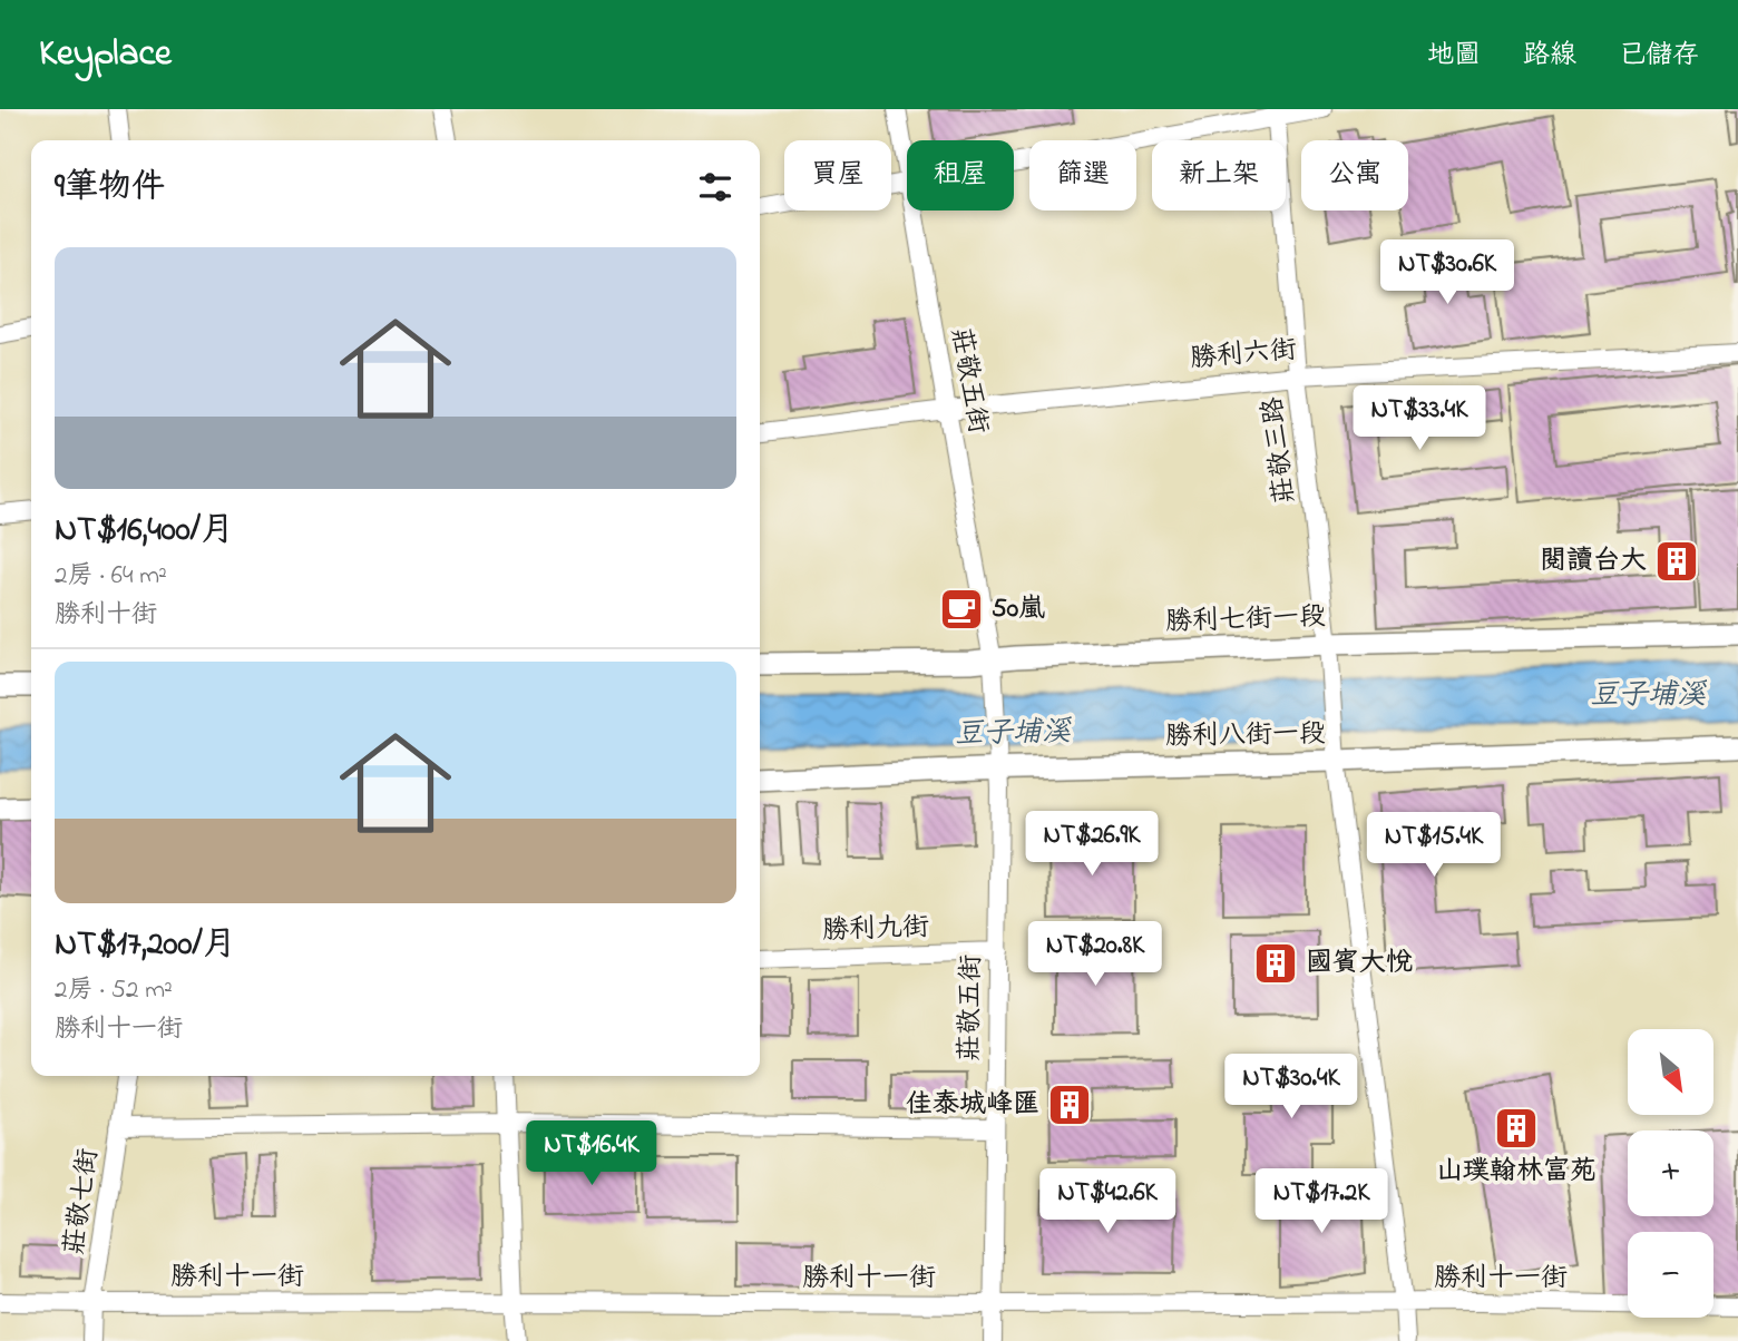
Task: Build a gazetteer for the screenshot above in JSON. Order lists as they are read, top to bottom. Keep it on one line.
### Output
{"streets":{"street":["勝利六街","莊敬五街","莊敬三路","勝利七街一段","勝利八街一段","勝利九街","莊敬七街","勝利十一街"]},"crossings":[["勝利六街","莊敬五街"],["勝利六街","莊敬三路"],["莊敬五街","勝利七街一段"],["莊敬五街","勝利八街一段"],["莊敬五街","勝利九街"],["莊敬五街","勝利十一街"],["莊敬三路","勝利七街一段"],["莊敬三路","勝利八街一段"],["莊敬七街","勝利十一街"]],"water":["豆子埔溪"],"places":{"building":["閱讀台大","國賓大悅","佳泰城峰匯","山璞翰林富苑"],"cafe":["50嵐"]},"north":"bottom right","page":{"header":"Keyplace","nav":["地圖","路線","已儲存"],"chip":["買屋","租屋","篩選","新上架","公寓"],"heading":"9筆物件","list":[{"name":"NT$16,400/月","note":"2房 · 64 m² · 勝利十街"},{"name":"NT$17,200/月","note":"2房 · 52 m² · 勝利十一街"}],"price":["NT$30.6K","NT$33.4K","NT$26.9K","NT$15.4K","NT$20.8K","NT$30.4K","NT$16.4K","NT$42.6K","NT$17.2K"],"map_buttons":["+","−"]}}
